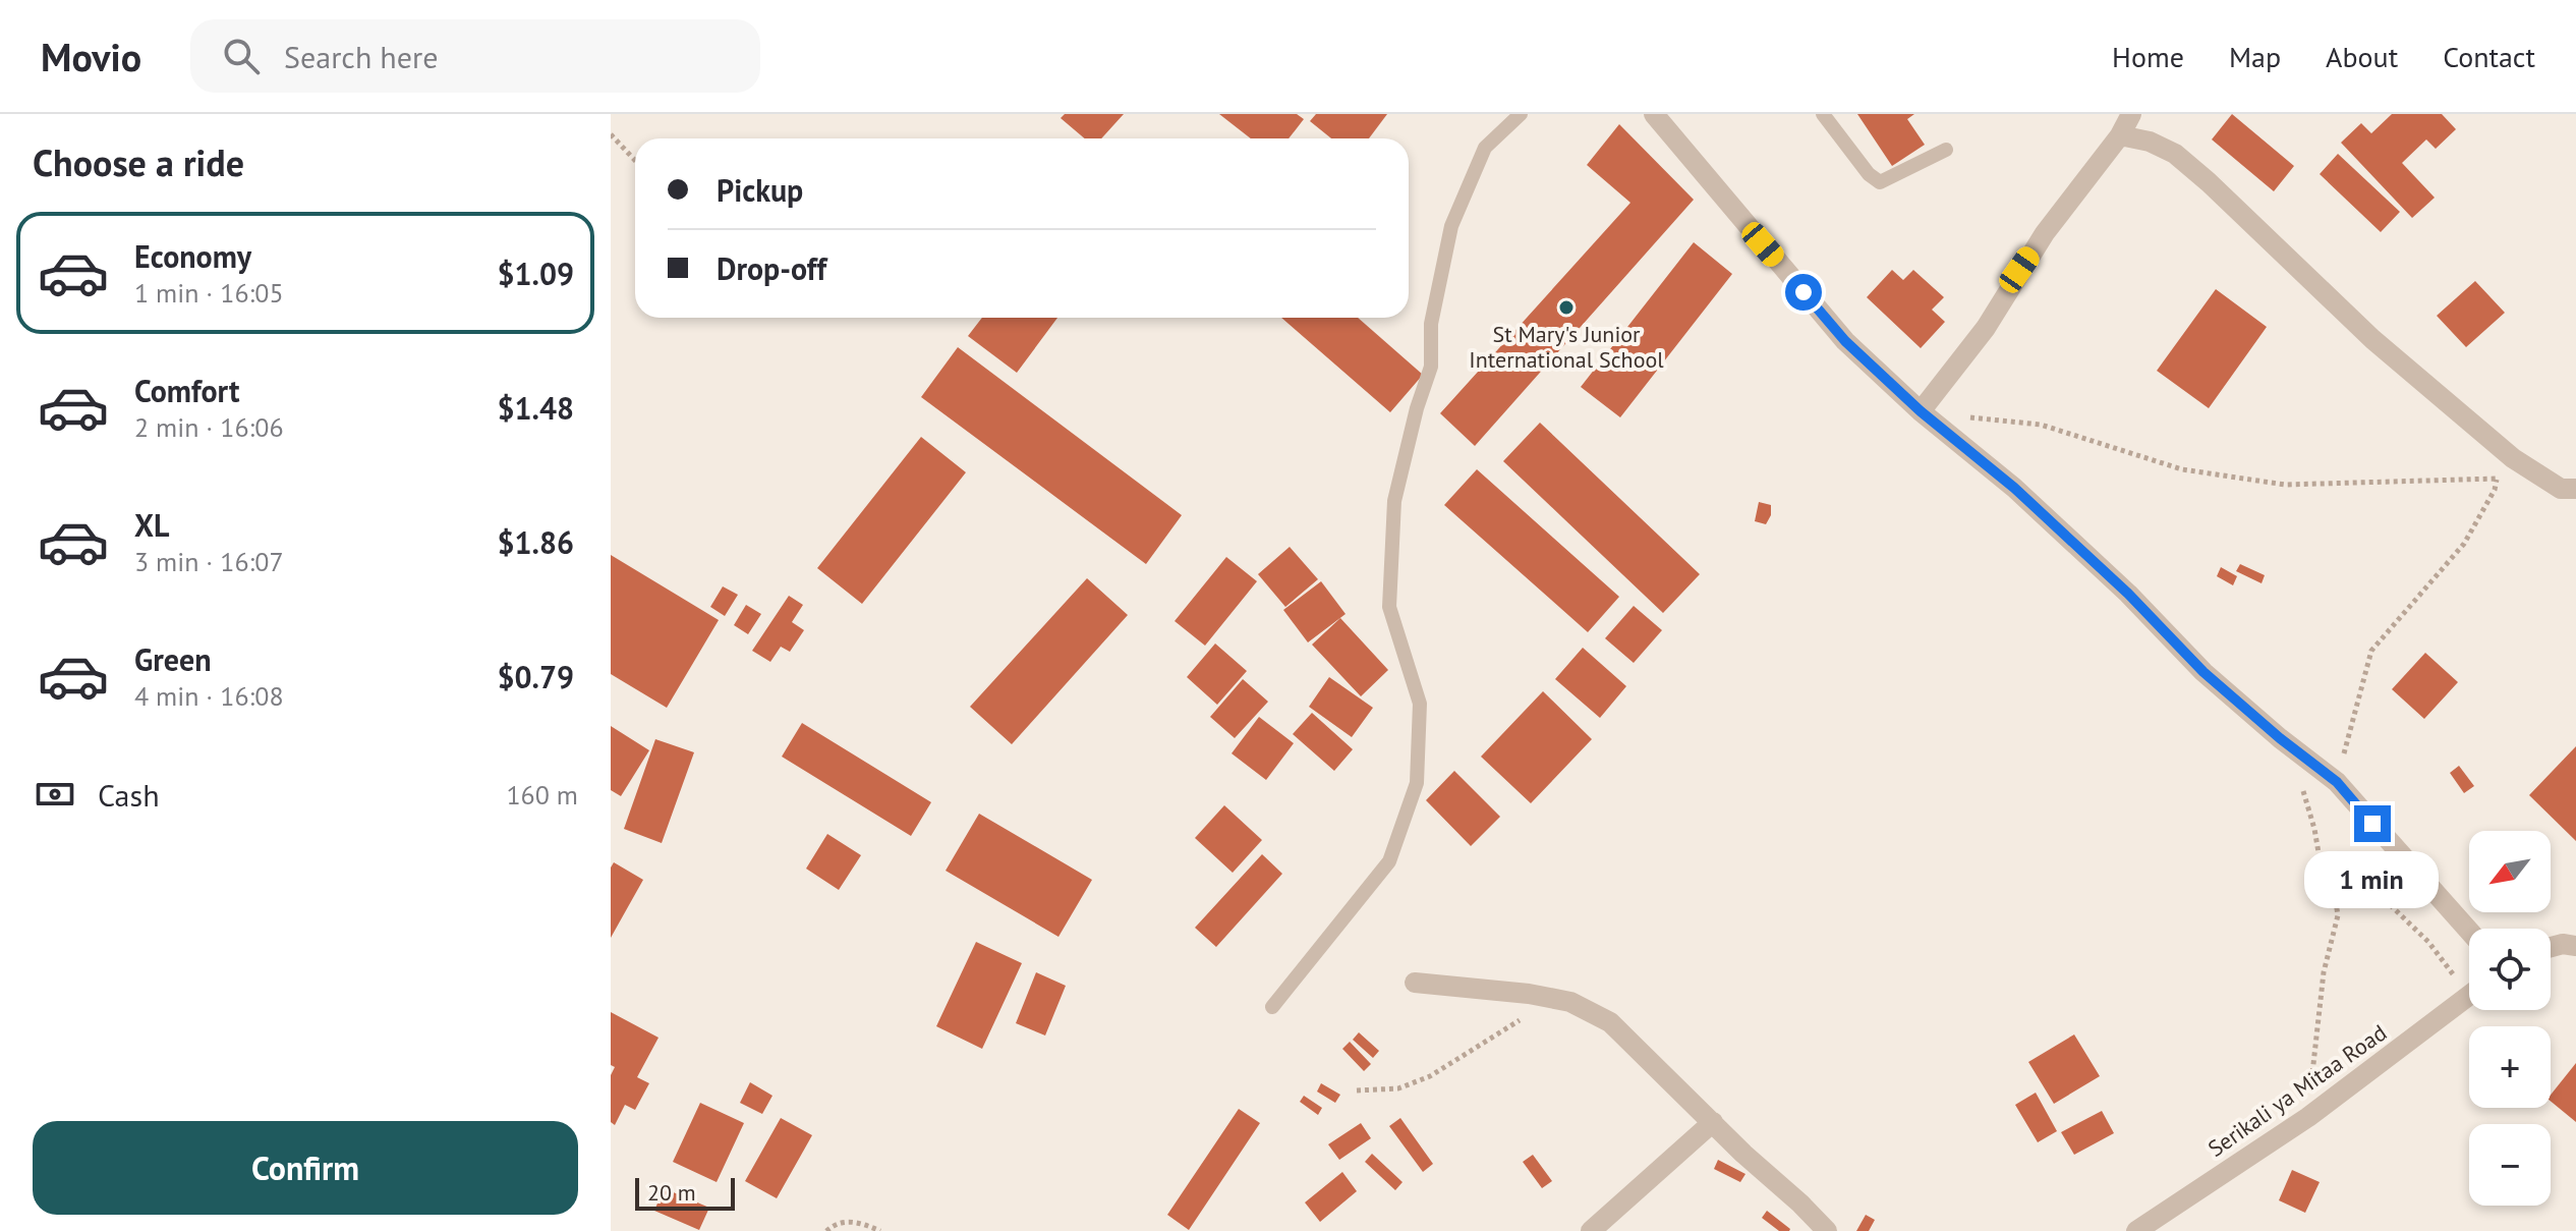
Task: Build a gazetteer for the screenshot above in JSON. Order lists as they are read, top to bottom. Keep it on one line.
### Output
{"streets":{"street":["Serikali ya Mitaa Road"]},"places":["St Mary's Junior International School"],"scale_bar":"20 m","north":"bottom left","page":{"header":"Movio","search":"Search here","nav":["Home","Map","About","Contact"],"heading":"Choose a ride","banner":["Pickup","Drop-off"],"list":[{"name":"Economy","note":"1 min · 16:05","value":"$1.09"},{"name":"Comfort","note":"2 min · 16:06","value":"$1.48"},{"name":"XL","note":"3 min · 16:07","value":"$1.86"},{"name":"Green","note":"4 min · 16:08","value":"$0.79"}],"pay":["Cash","160 m"],"map_buttons":["+","−"],"bubble":"1 min","buttons":"Confirm","scale":"20 m"}}
